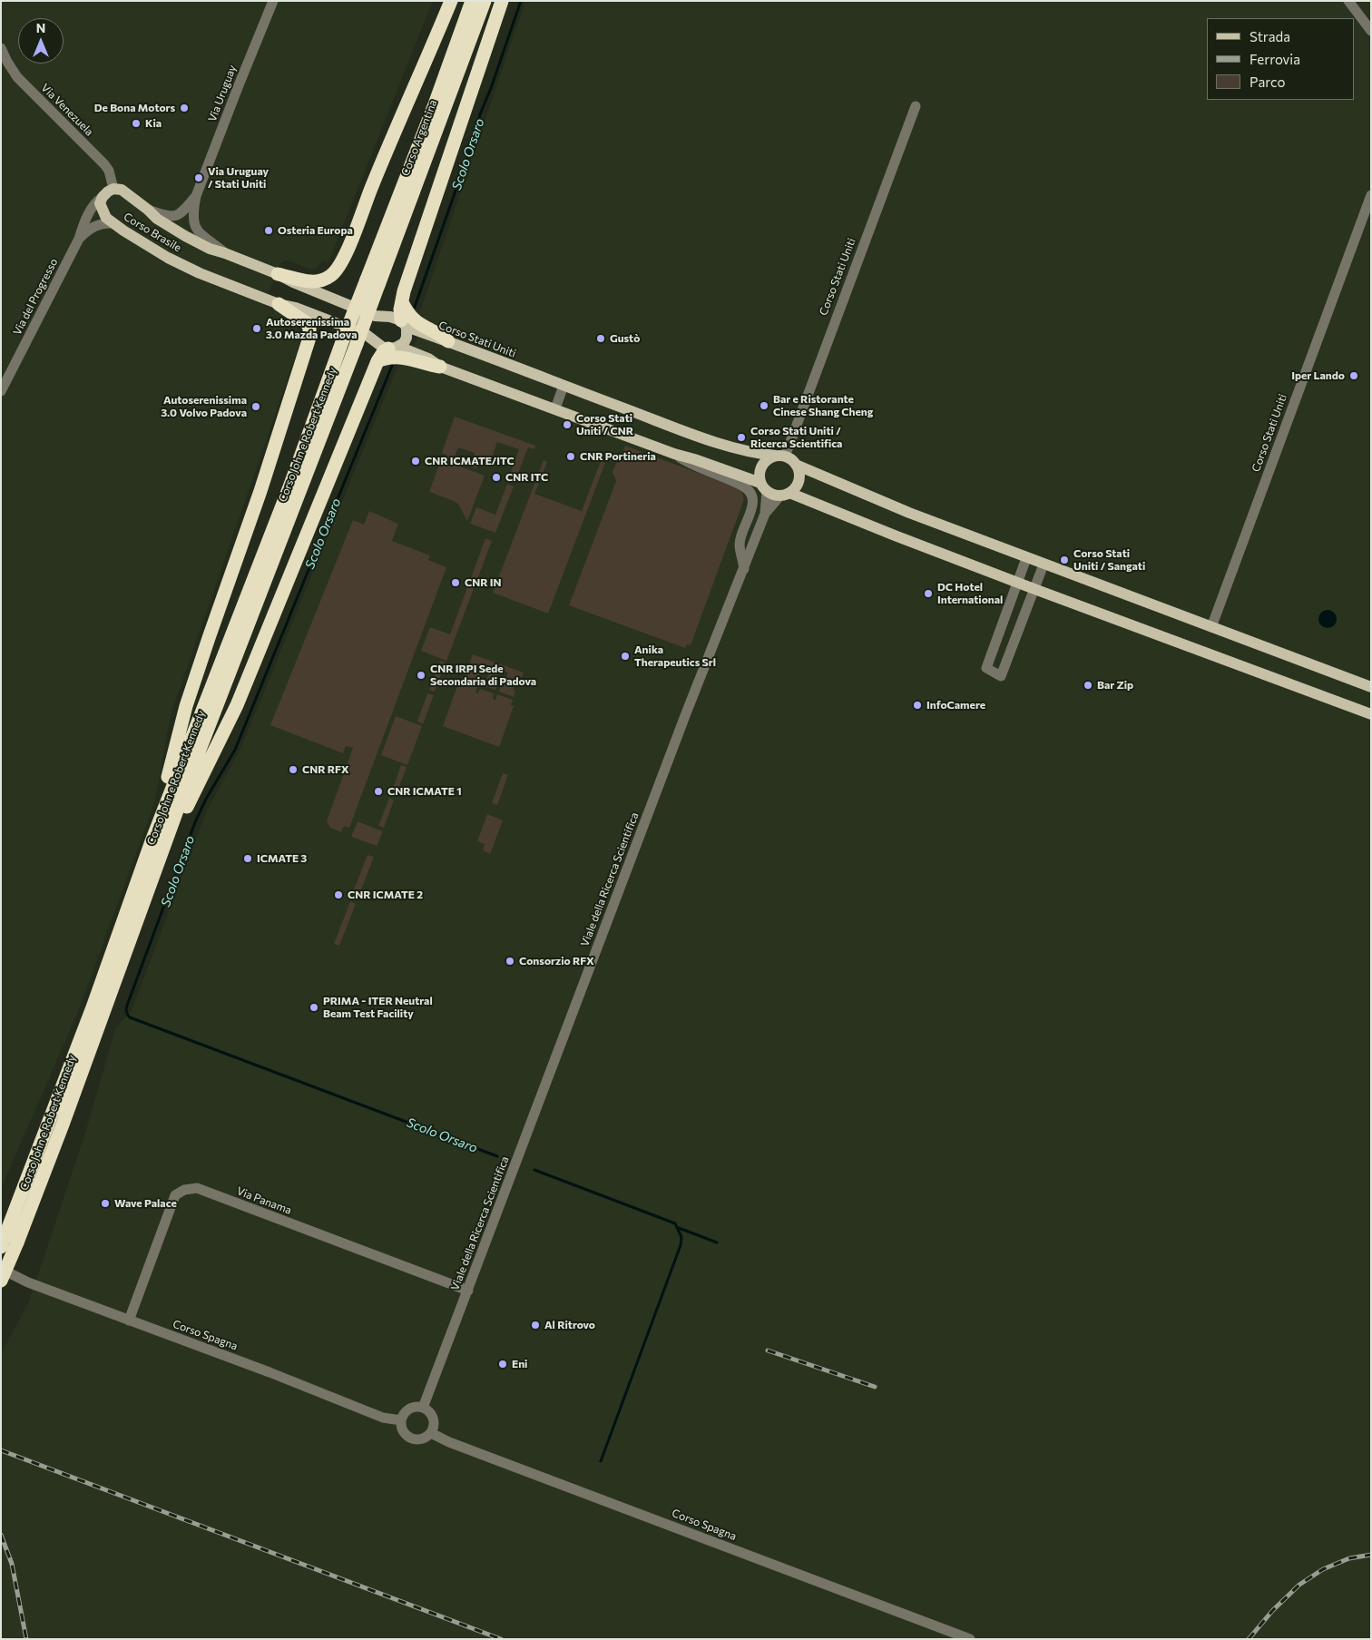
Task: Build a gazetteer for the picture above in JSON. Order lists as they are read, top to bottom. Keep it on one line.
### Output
{"streets":{"highway":["Corso Argentina","Corso John e Robert Kennedy"],"main road":["Corso Brasile","Corso Stati Uniti"],"street":["Via Uruguay","Via Venezuela","Via del Progresso","Viale della Ricerca Scientifica","Via Panama","Corso Spagna"]},"crossings":[["Via Uruguay","Corso Brasile"],["Via Venezuela","Corso Brasile"],["Corso Argentina","Corso John e Robert Kennedy"],["Corso Brasile","Corso Stati Uniti"],["Corso Brasile","Via del Progresso"],["Corso Brasile","Corso John e Robert Kennedy"],["Corso Stati Uniti","Viale della Ricerca Scientifica"],["Viale della Ricerca Scientifica","Via Panama"],["Viale della Ricerca Scientifica","Corso Spagna"],["Via Panama","Corso Spagna"]],"water":["Scolo Orsaro"],"places":["De Bona Motors","Kia","Via Uruguay / Stati Uniti","Osteria Europa","Autoserenissima 3.0 Mazda Padova","Gustò","Iper Lando","Bar e Ristorante Cinese Shang Cheng","Autoserenissima 3.0 Volvo Padova","Corso Stati Uniti / CNR","Corso Stati Uniti / Ricerca Scientifica","CNR Portineria","CNR ICMATE/ITC","CNR ITC","Corso Stati Uniti / Sangati","CNR IN","DC Hotel International","Anika Therapeutics Srl","CNR IRPI Sede Secondaria di Padova","Bar Zip","InfoCamere","CNR RFX","CNR ICMATE 1","ICMATE 3","CNR ICMATE 2","Consorzio RFX","PRIMA - ITER Neutral Beam Test Facility","Wave Palace","Al Ritrovo","Eni"],"legend":["Strada","Ferrovia","Parco"],"north":"top"}
